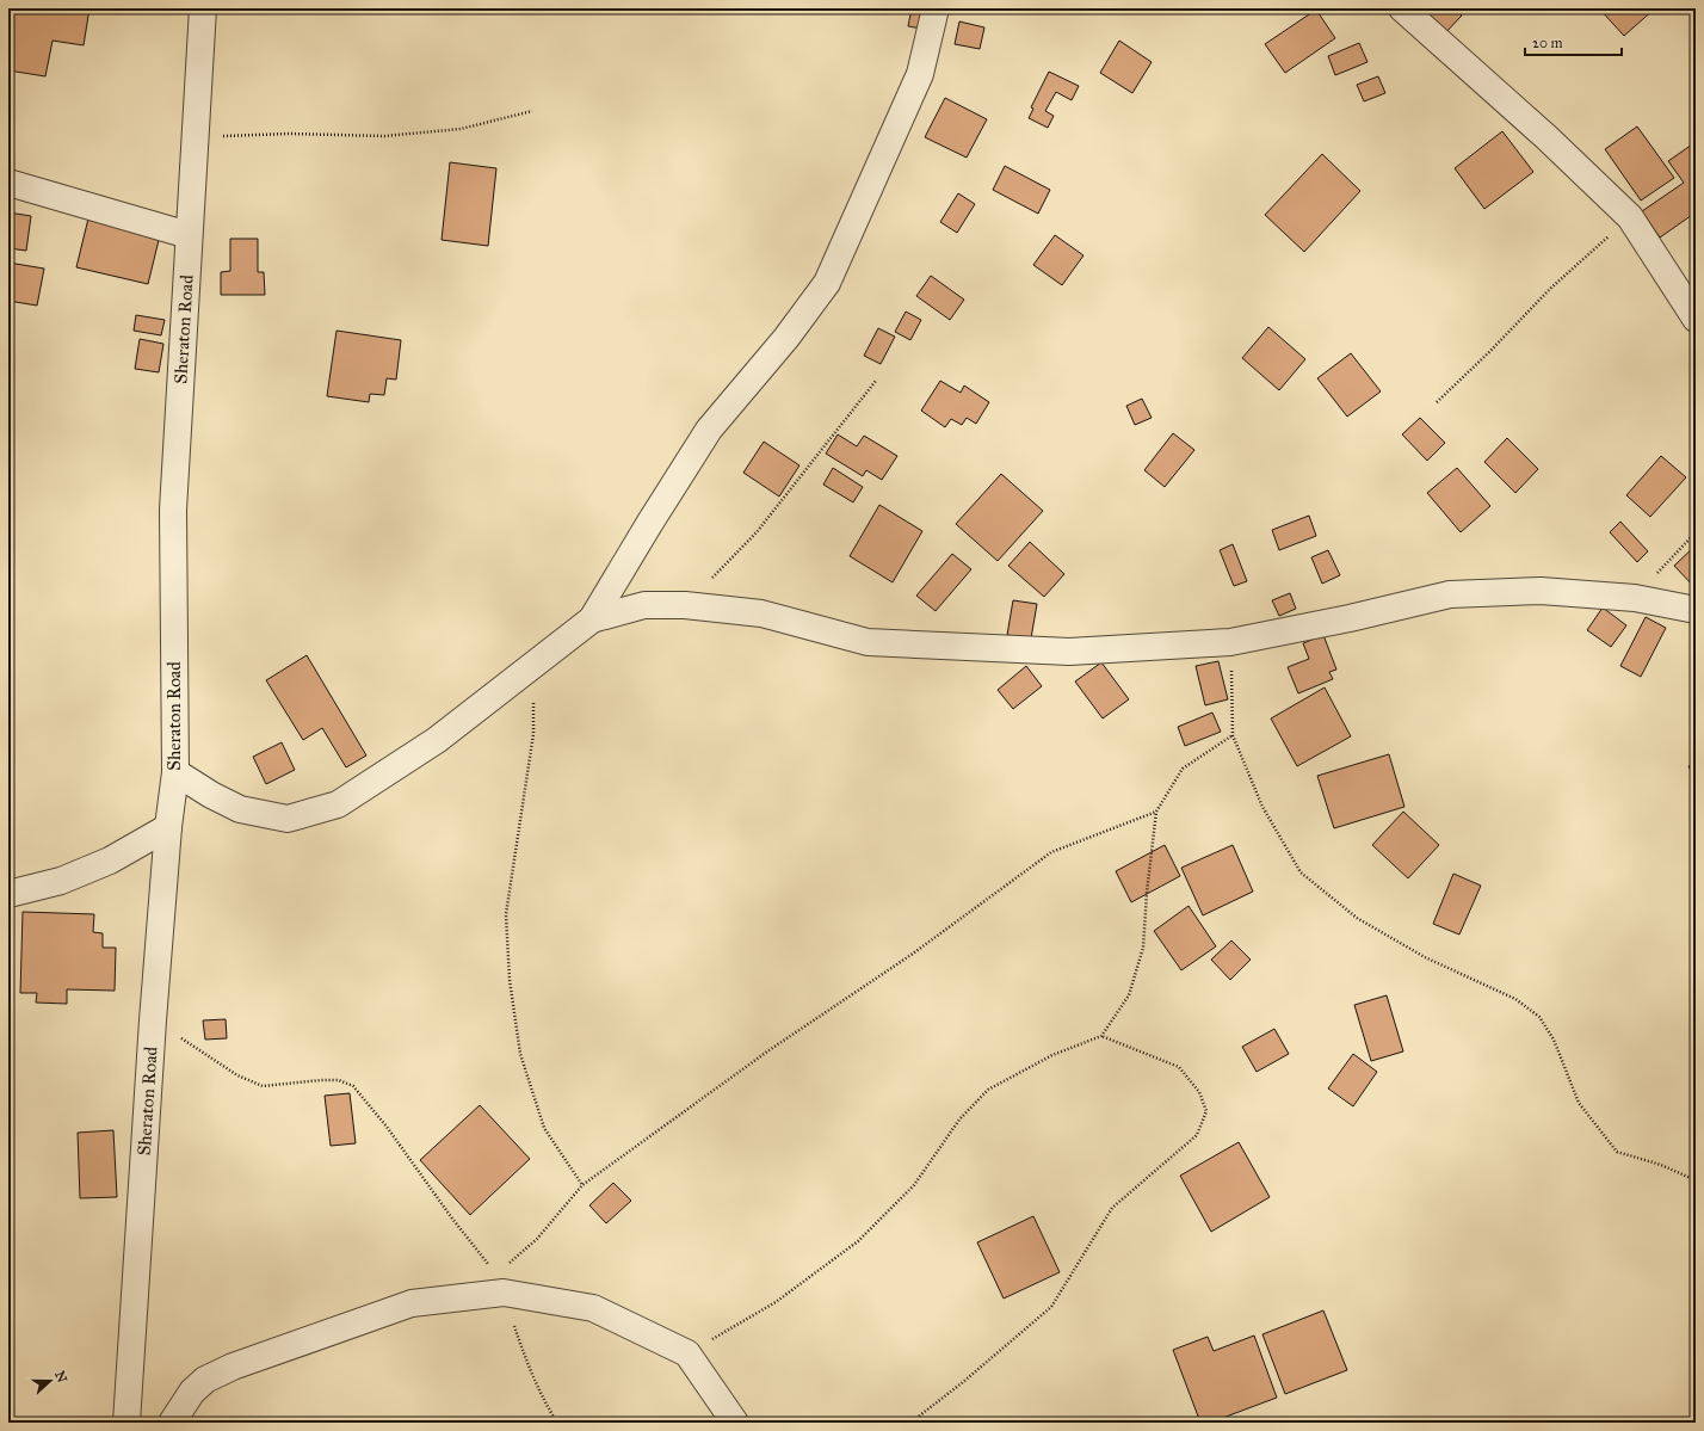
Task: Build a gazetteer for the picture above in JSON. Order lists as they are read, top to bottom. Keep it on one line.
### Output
{"streets":{"street":["Sheraton Road"]},"scale_bar":"20 m","north":"right"}
